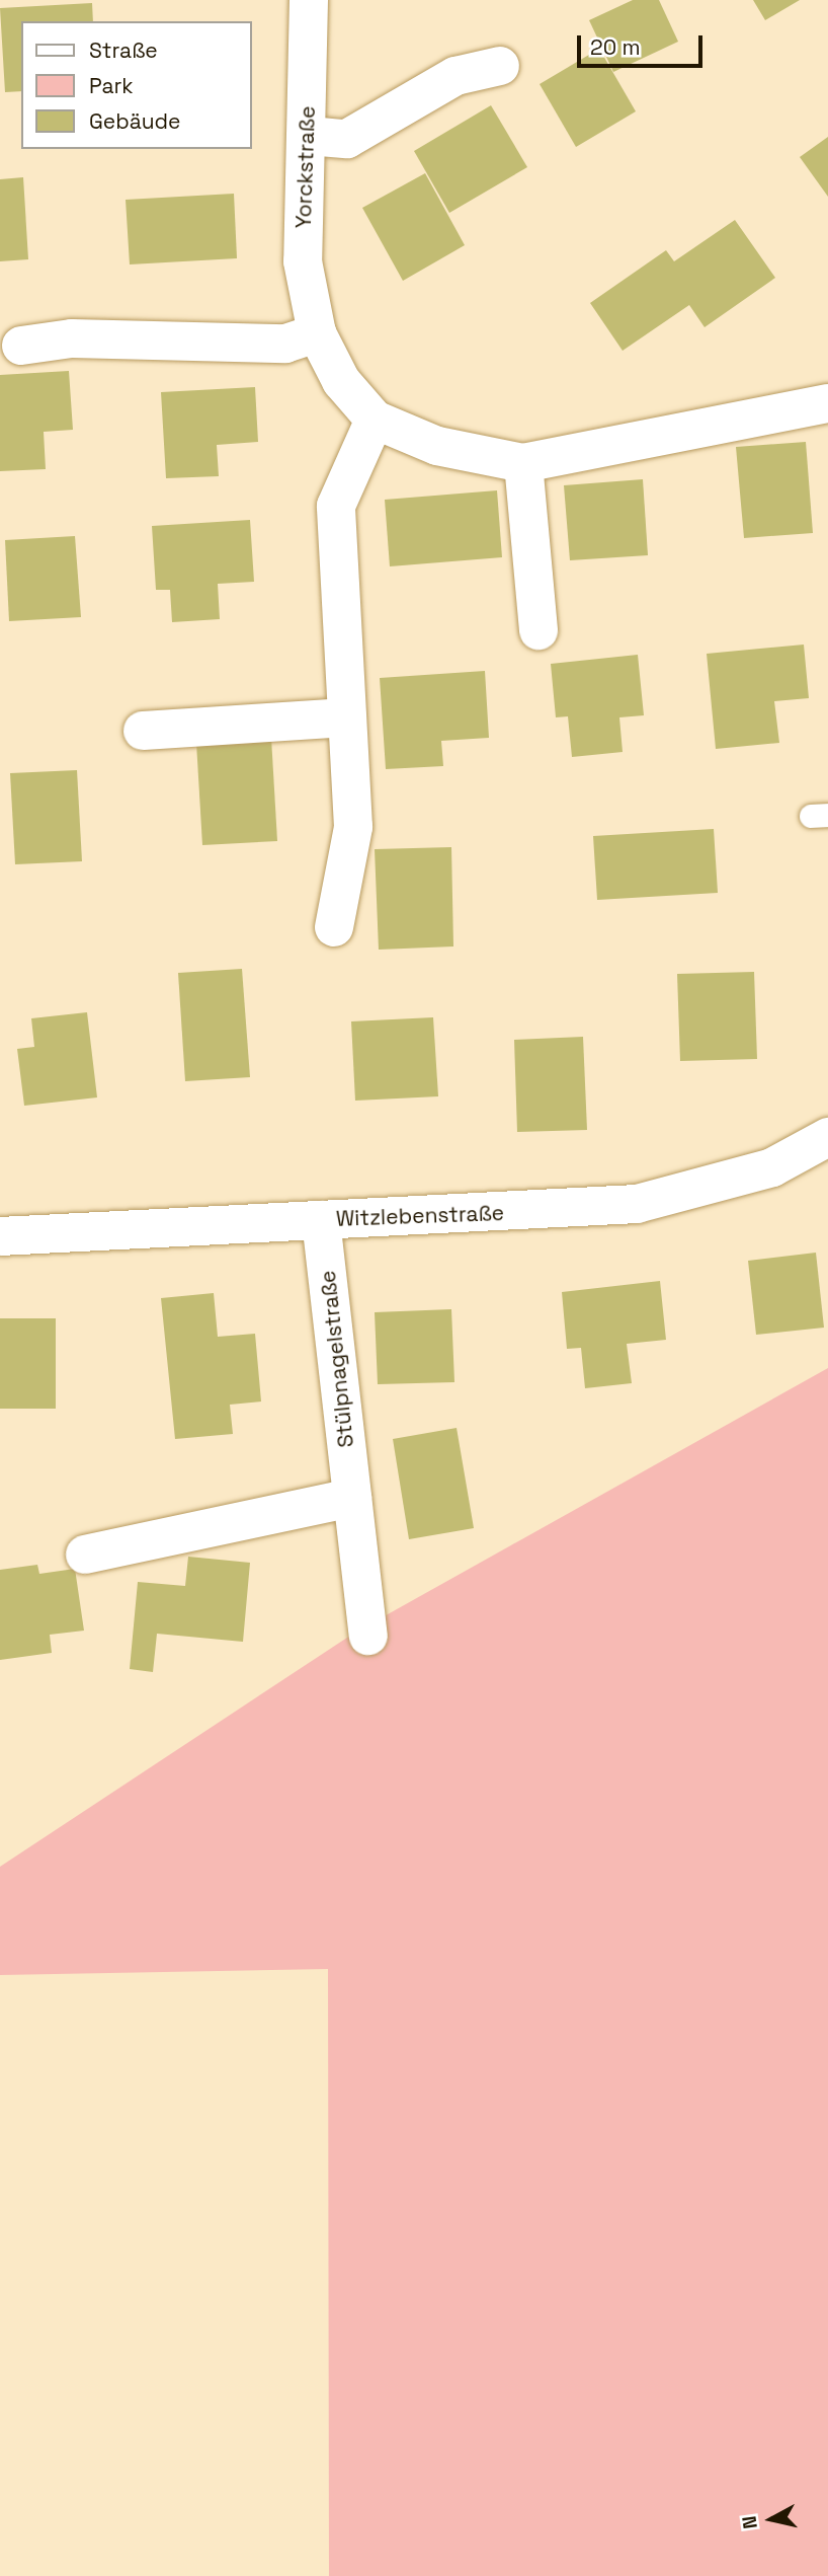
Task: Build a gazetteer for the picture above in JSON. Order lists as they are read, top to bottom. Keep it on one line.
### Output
{"streets":{"street":["Yorckstraße","Witzlebenstraße","Stülpnagelstraße"]},"crossings":[["Witzlebenstraße","Stülpnagelstraße"]],"legend":["Straße","Park","Gebäude"],"scale_bar":"20 m","north":"left"}
